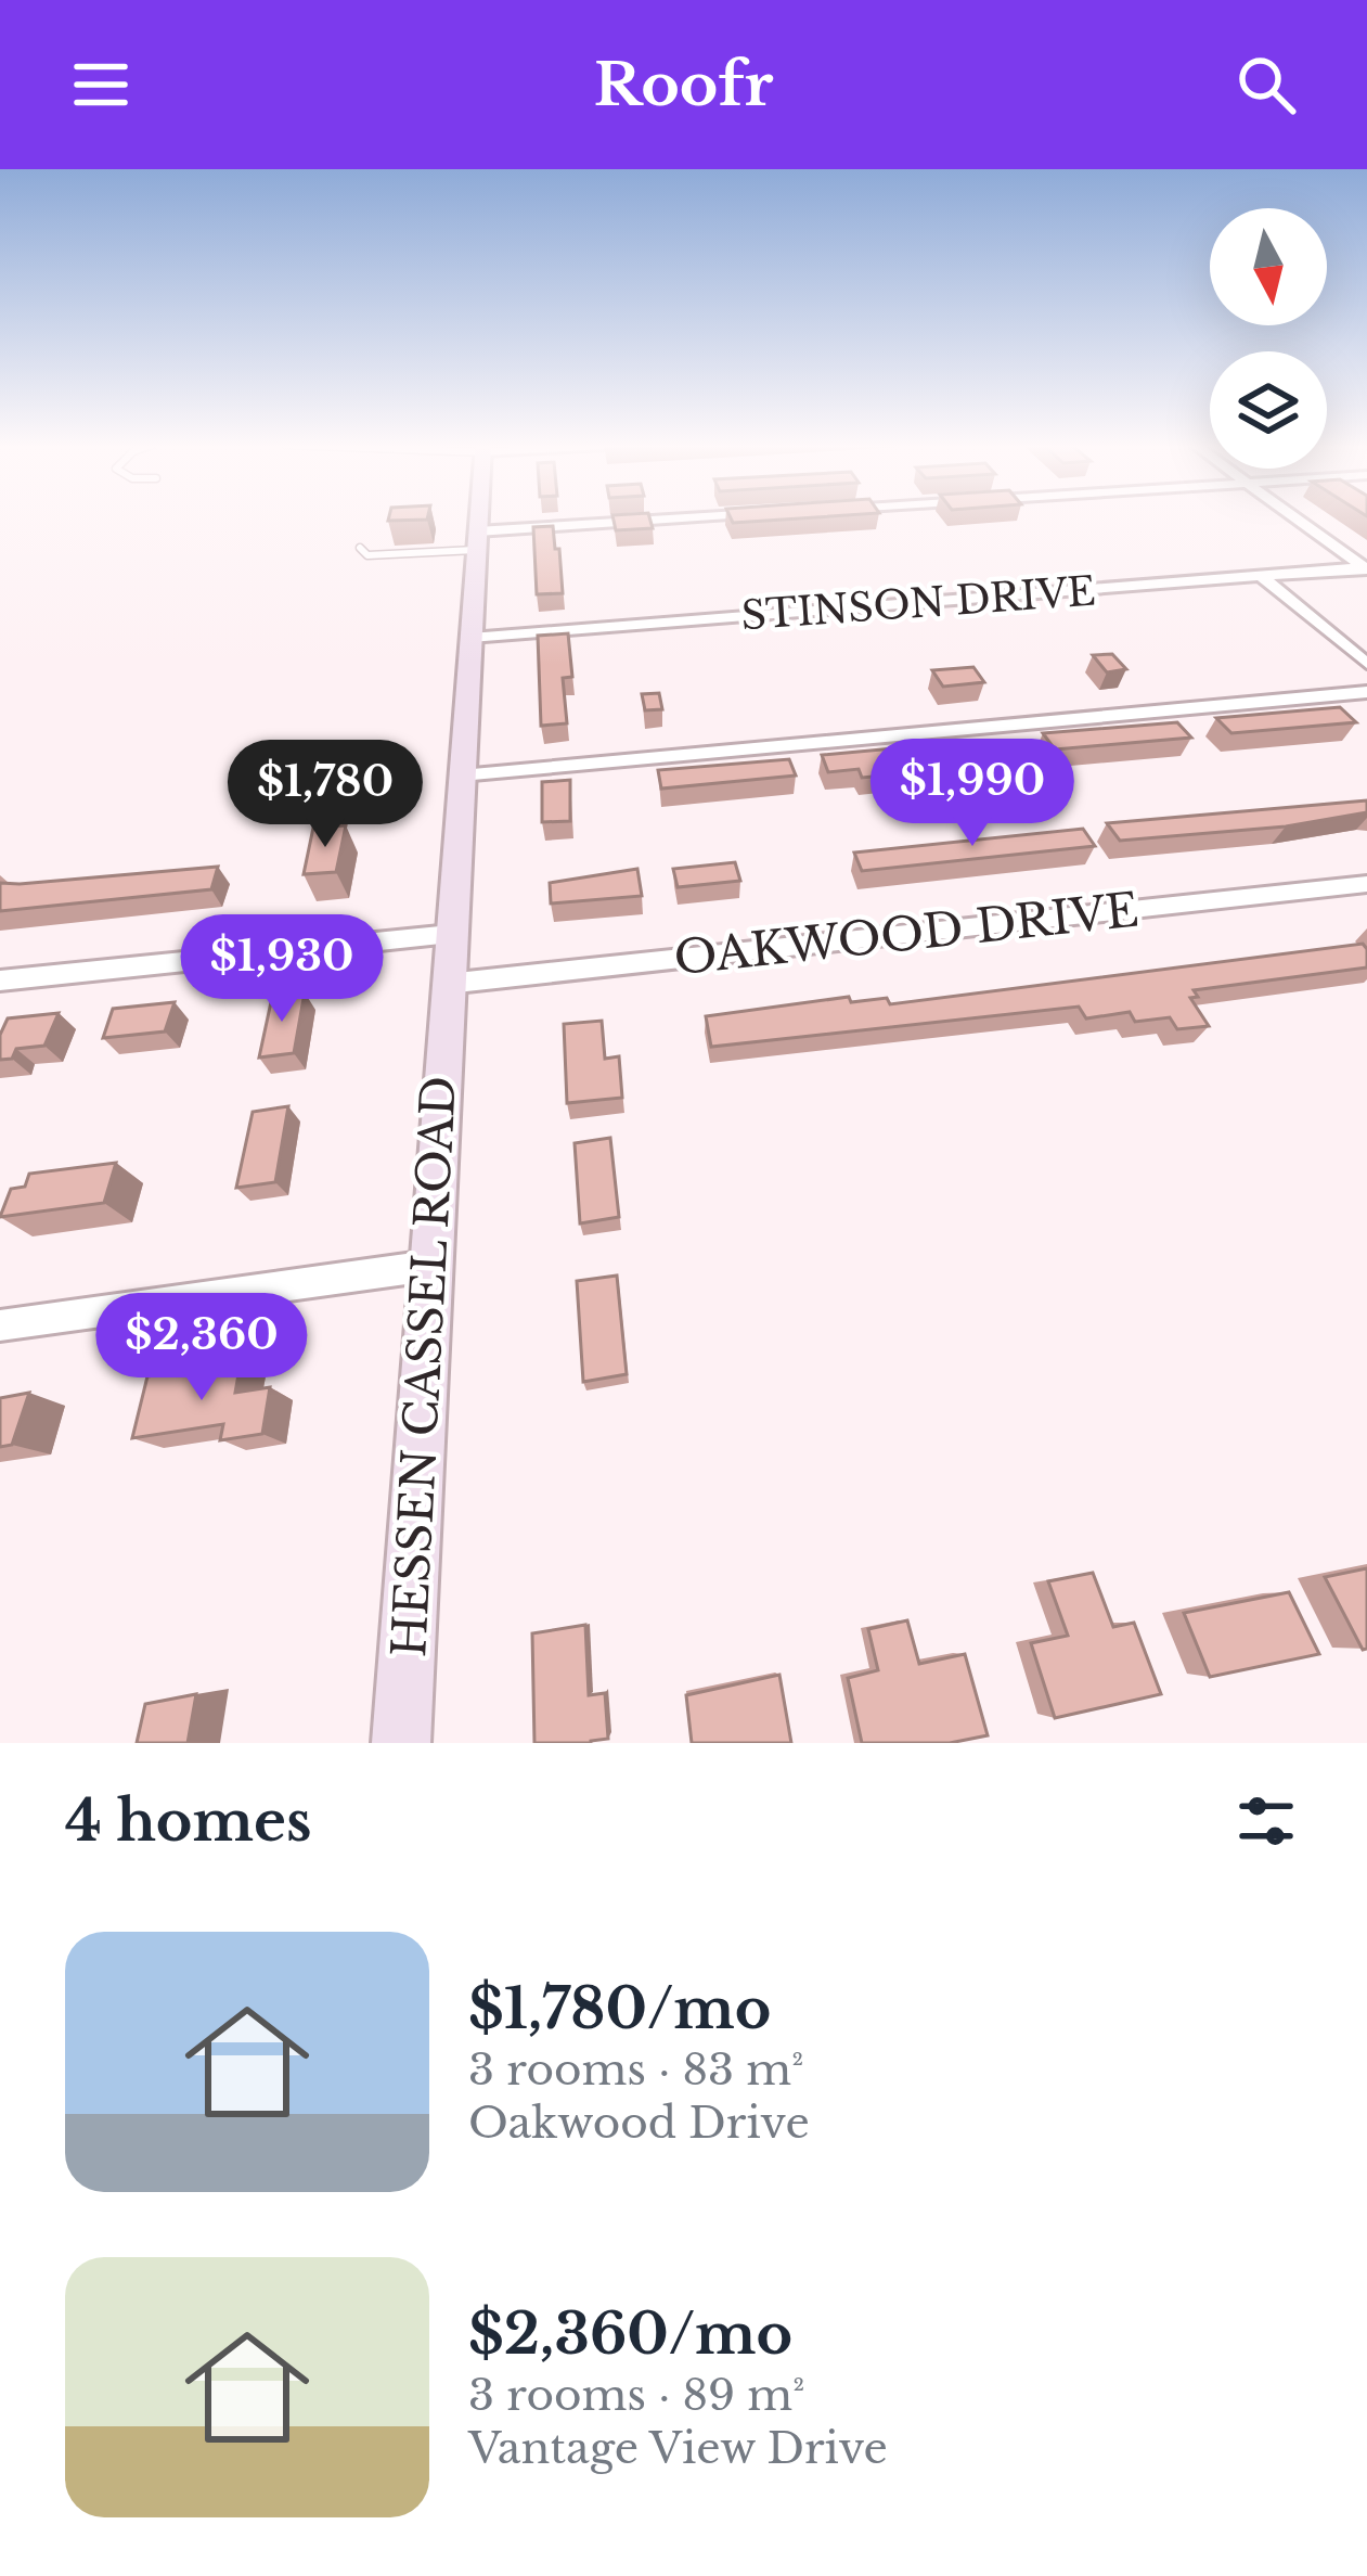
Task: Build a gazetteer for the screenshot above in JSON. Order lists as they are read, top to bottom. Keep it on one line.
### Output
{"streets":{"main road":["HESSEN CASSEL ROAD"],"street":["STINSON DRIVE","OAKWOOD DRIVE"]},"crossings":[["STINSON DRIVE","HESSEN CASSEL ROAD"],["OAKWOOD DRIVE","HESSEN CASSEL ROAD"]],"north":"bottom","page":{"header":"Roofr","price":["$1,990","$1,780","$1,930","$2,360"],"heading":"4 homes","list":[{"name":"$1,780/mo","note":"3 rooms · 83 m² · Oakwood Drive"},{"name":"$2,360/mo","note":"3 rooms · 89 m² · Vantage View Drive"}]}}
